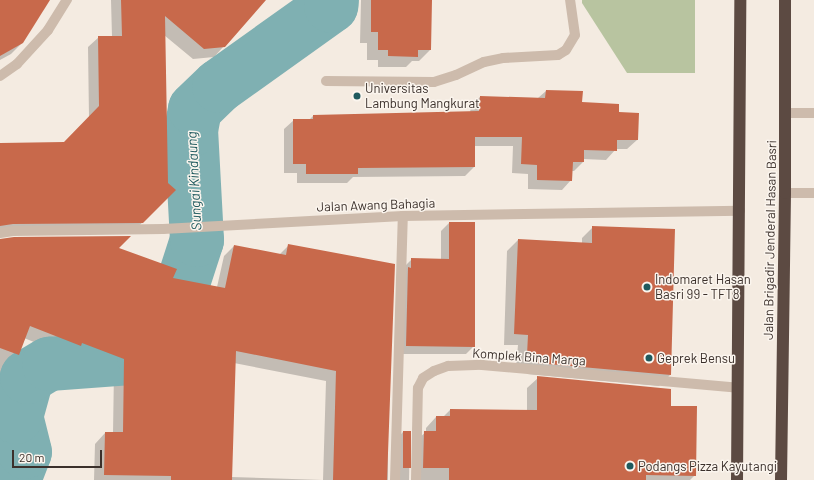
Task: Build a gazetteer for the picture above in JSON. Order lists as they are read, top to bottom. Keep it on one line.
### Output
{"streets":{"highway":["Jalan Brigadir Jenderal Hasan Basri"],"street":["Jalan Awang Bahagia","Komplek Bina Marga"]},"water":["Sungai Kindaung"],"places":["Universitas Lambung Mangkurat","Indomaret Hasan Basri 99 - TFT8","Geprek Bensu","Podangs Pizza Kayutangi"],"scale_bar":"20 m"}
